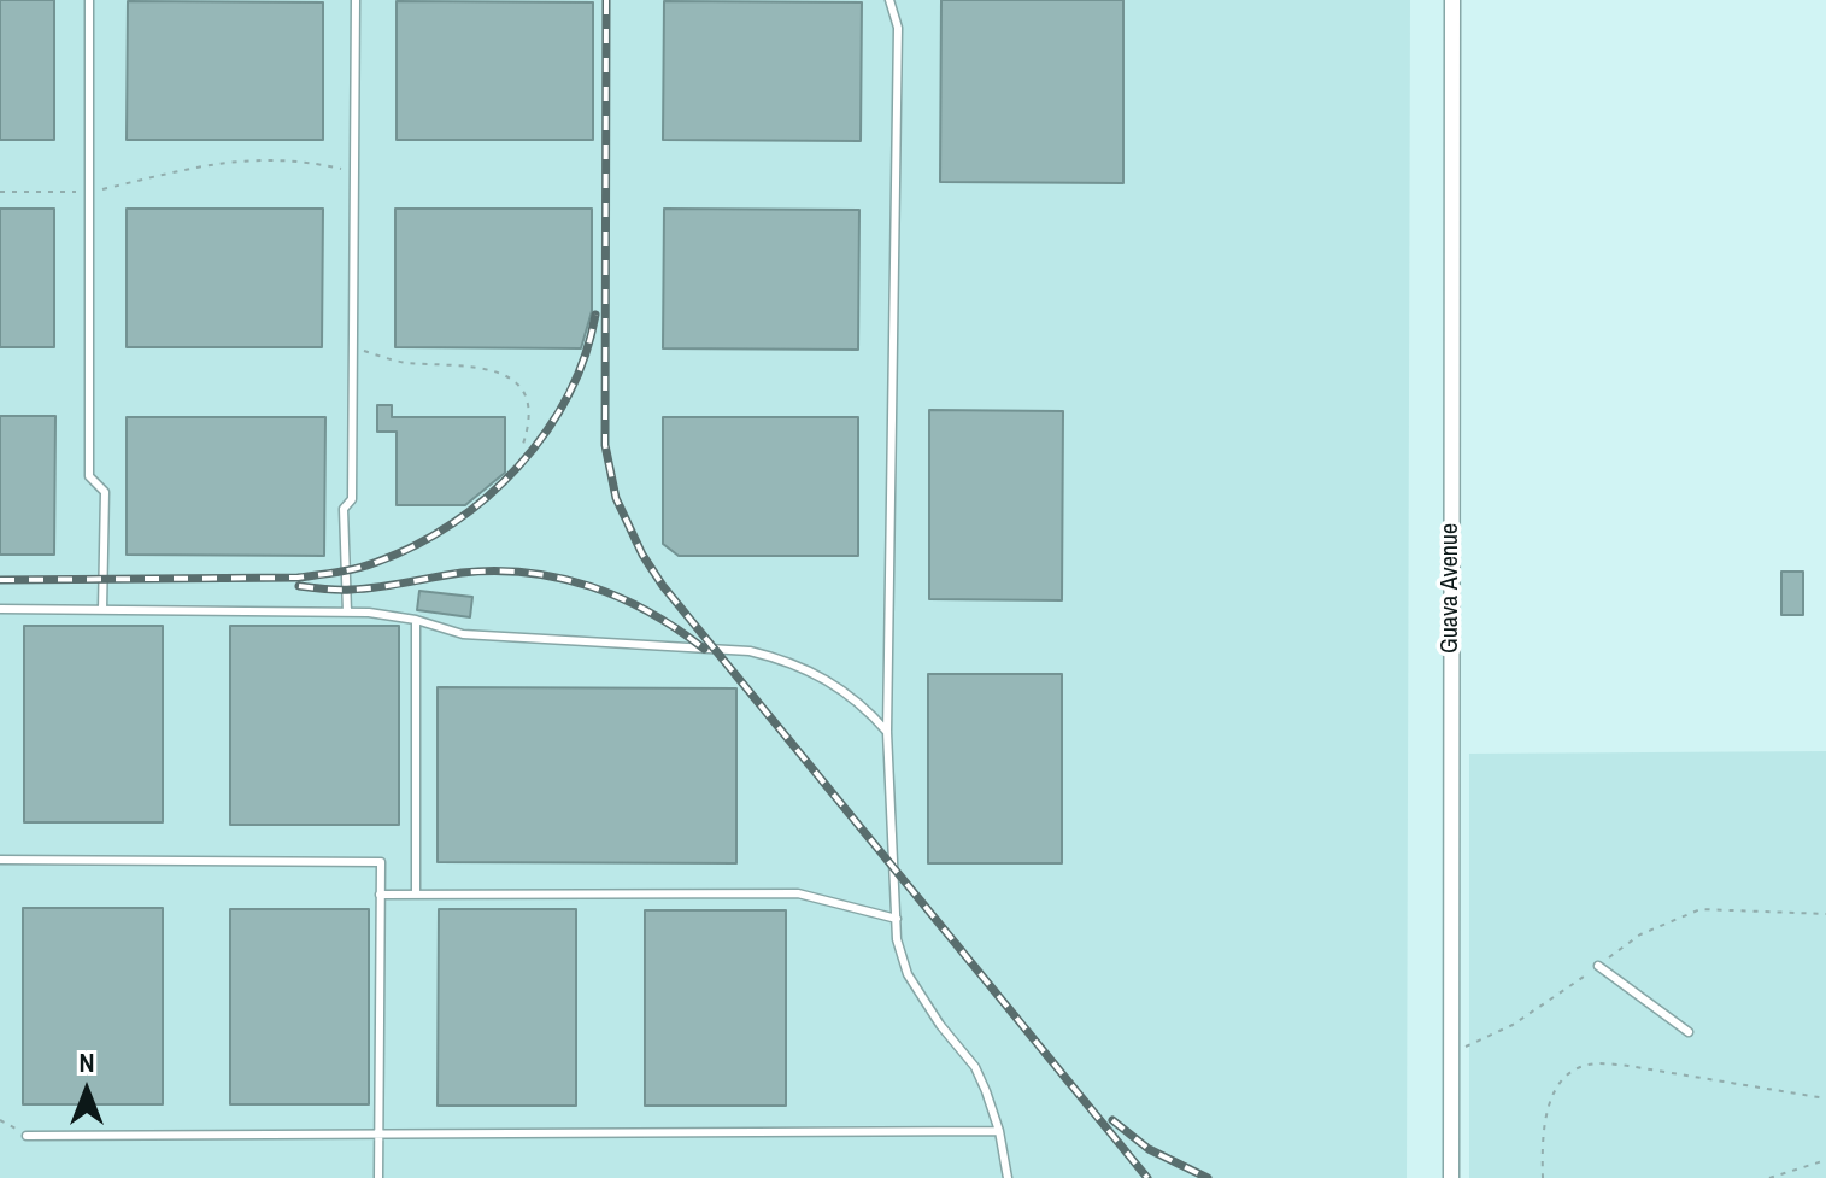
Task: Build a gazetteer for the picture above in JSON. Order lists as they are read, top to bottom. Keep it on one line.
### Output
{"streets":{"street":["Guava Avenue"]},"north":"top"}
